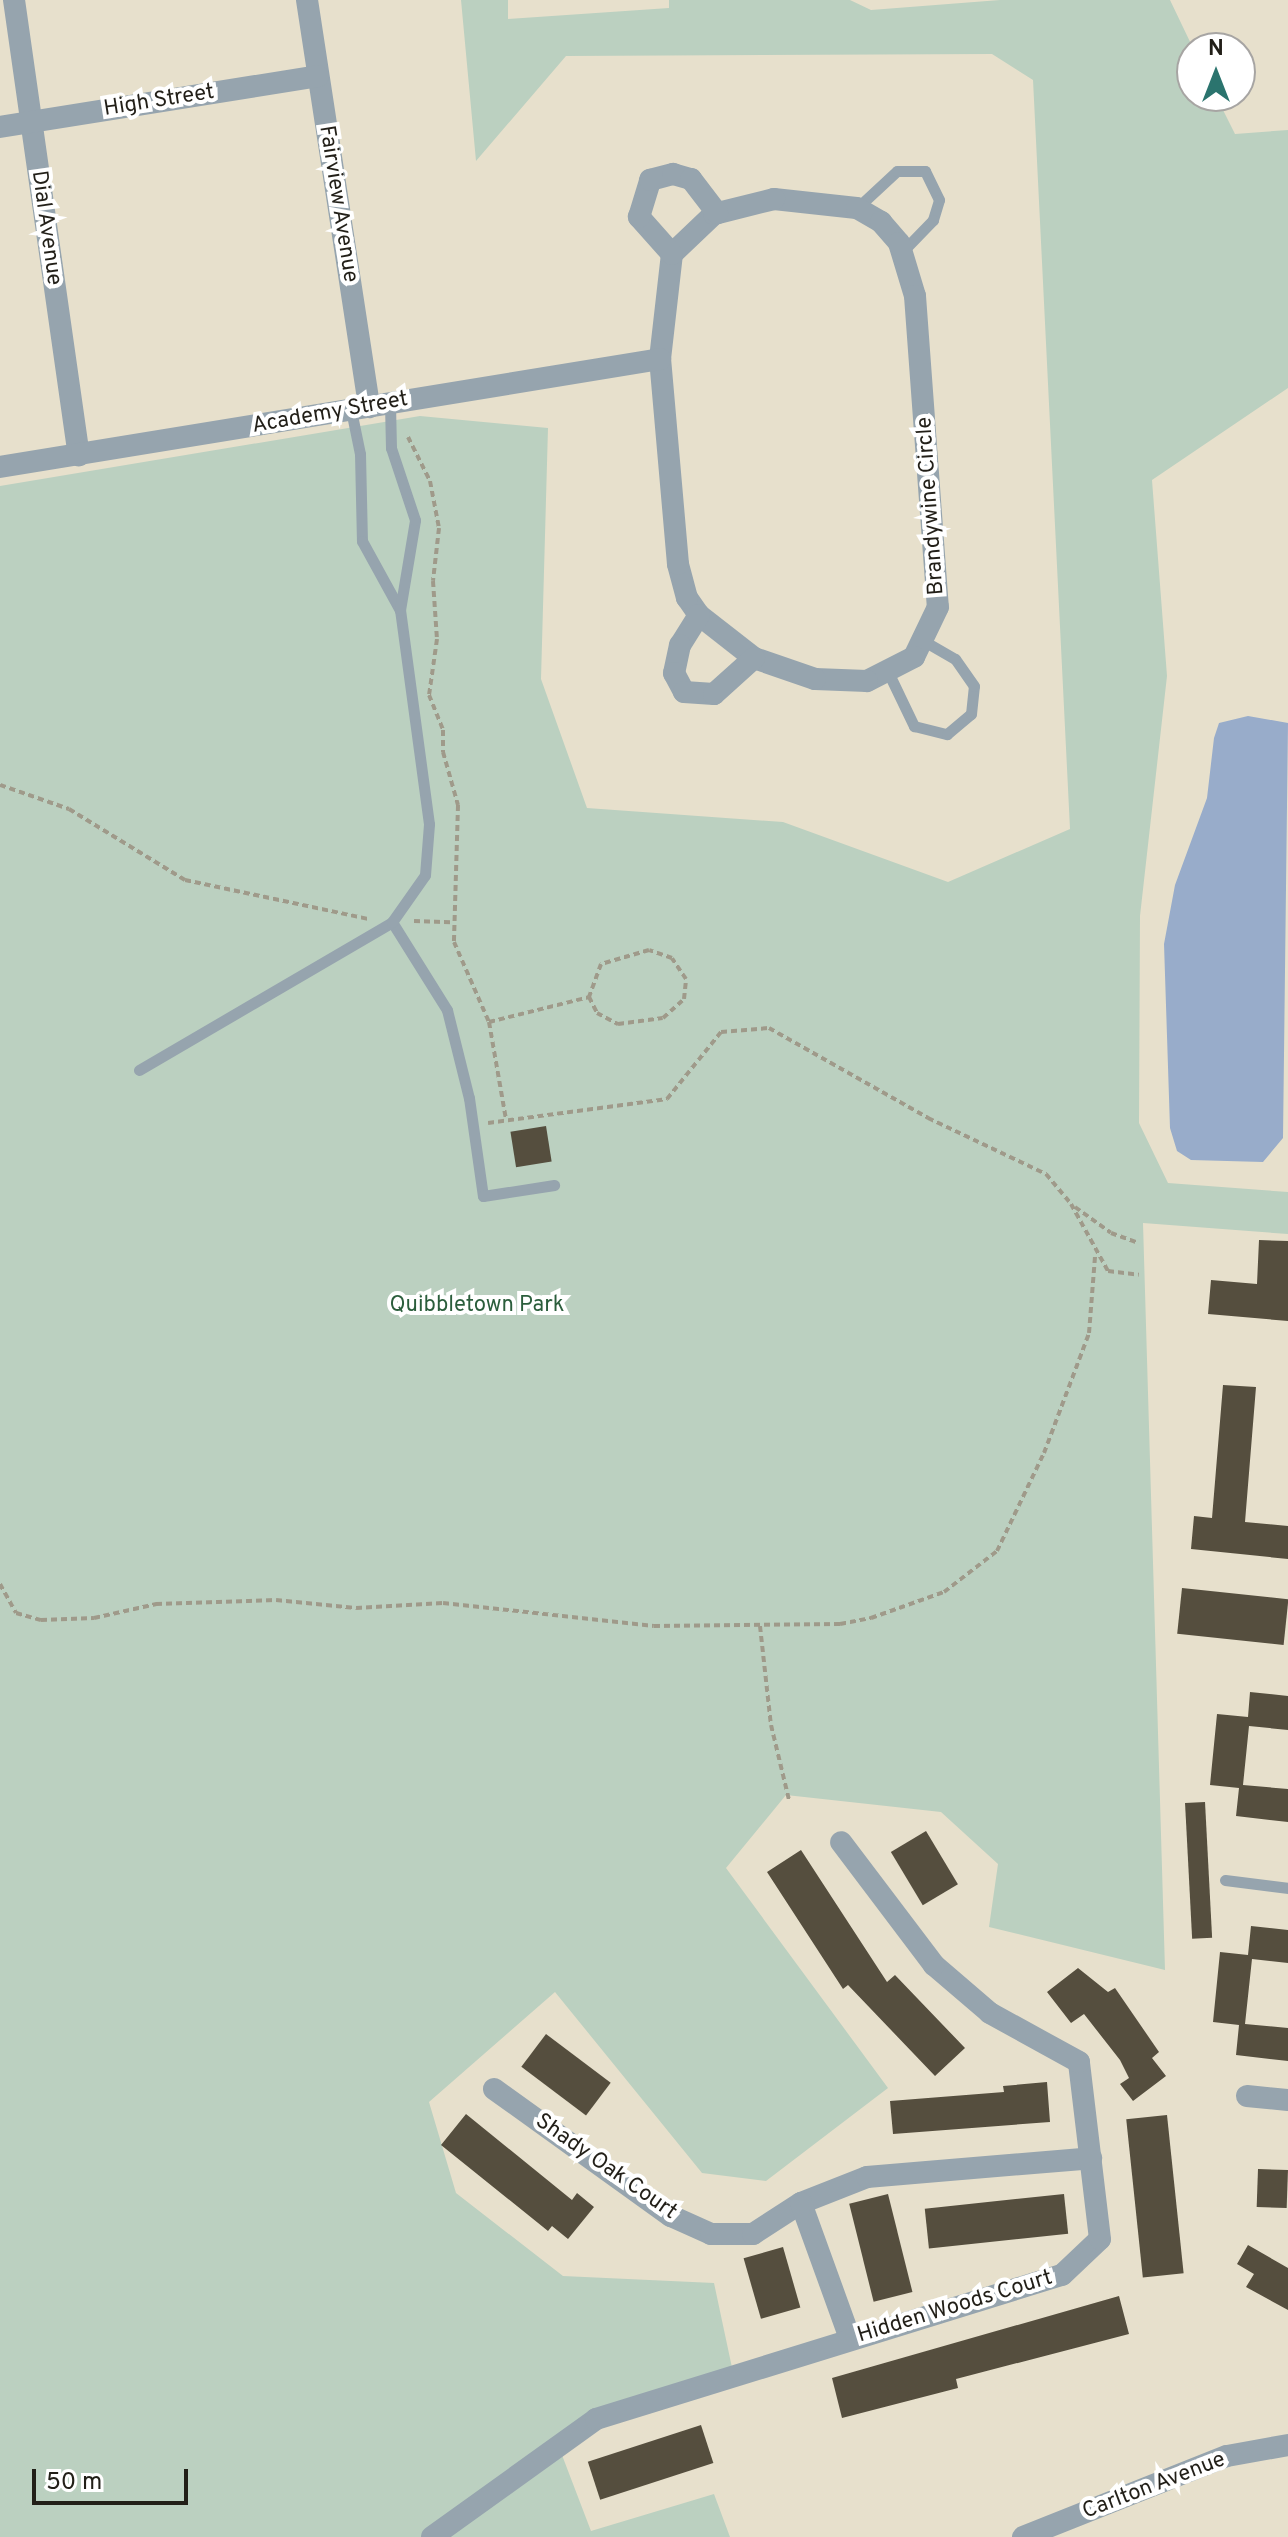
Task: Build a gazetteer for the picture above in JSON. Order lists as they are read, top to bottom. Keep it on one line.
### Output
{"streets":{"street":["High Street","Fairview Avenue","Dial Avenue","Academy Street","Brandywine Circle","Shady Oak Court","Hidden Woods Court","Carlton Avenue"]},"crossings":[["High Street","Fairview Avenue"],["High Street","Dial Avenue"],["Fairview Avenue","Academy Street"],["Dial Avenue","Academy Street"],["Shady Oak Court","Hidden Woods Court"]],"parks":["Quibbletown Park"],"scale_bar":"50 m","north":"top"}
